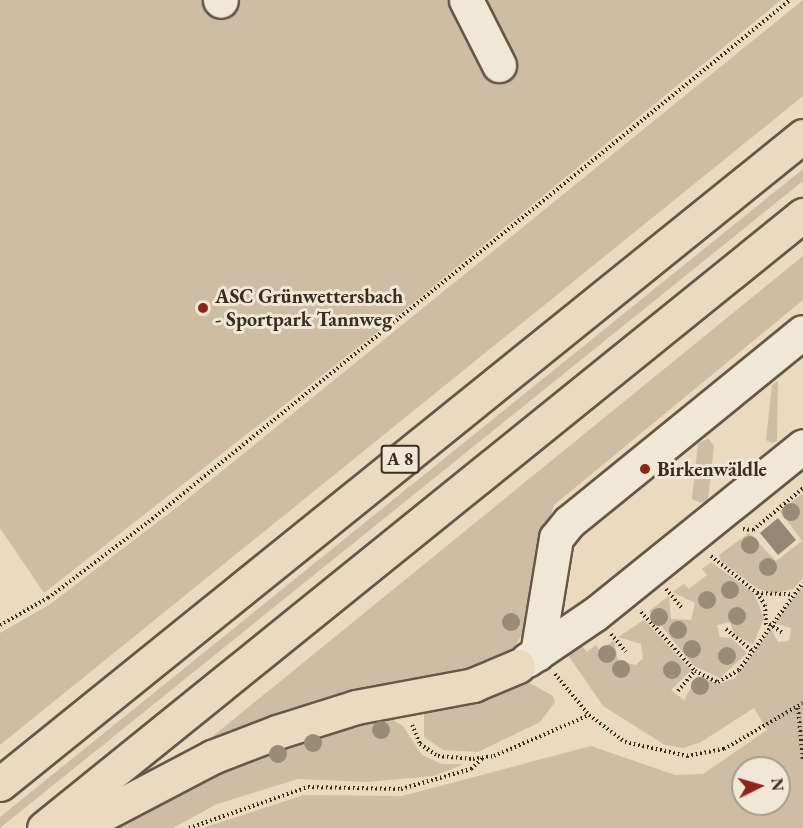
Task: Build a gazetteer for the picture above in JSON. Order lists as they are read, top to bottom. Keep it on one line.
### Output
{"streets":{"highway":["A 8"]},"places":["ASC Grünwettersbach - Sportpark Tannweg","Birkenwäldle"],"north":"right"}
